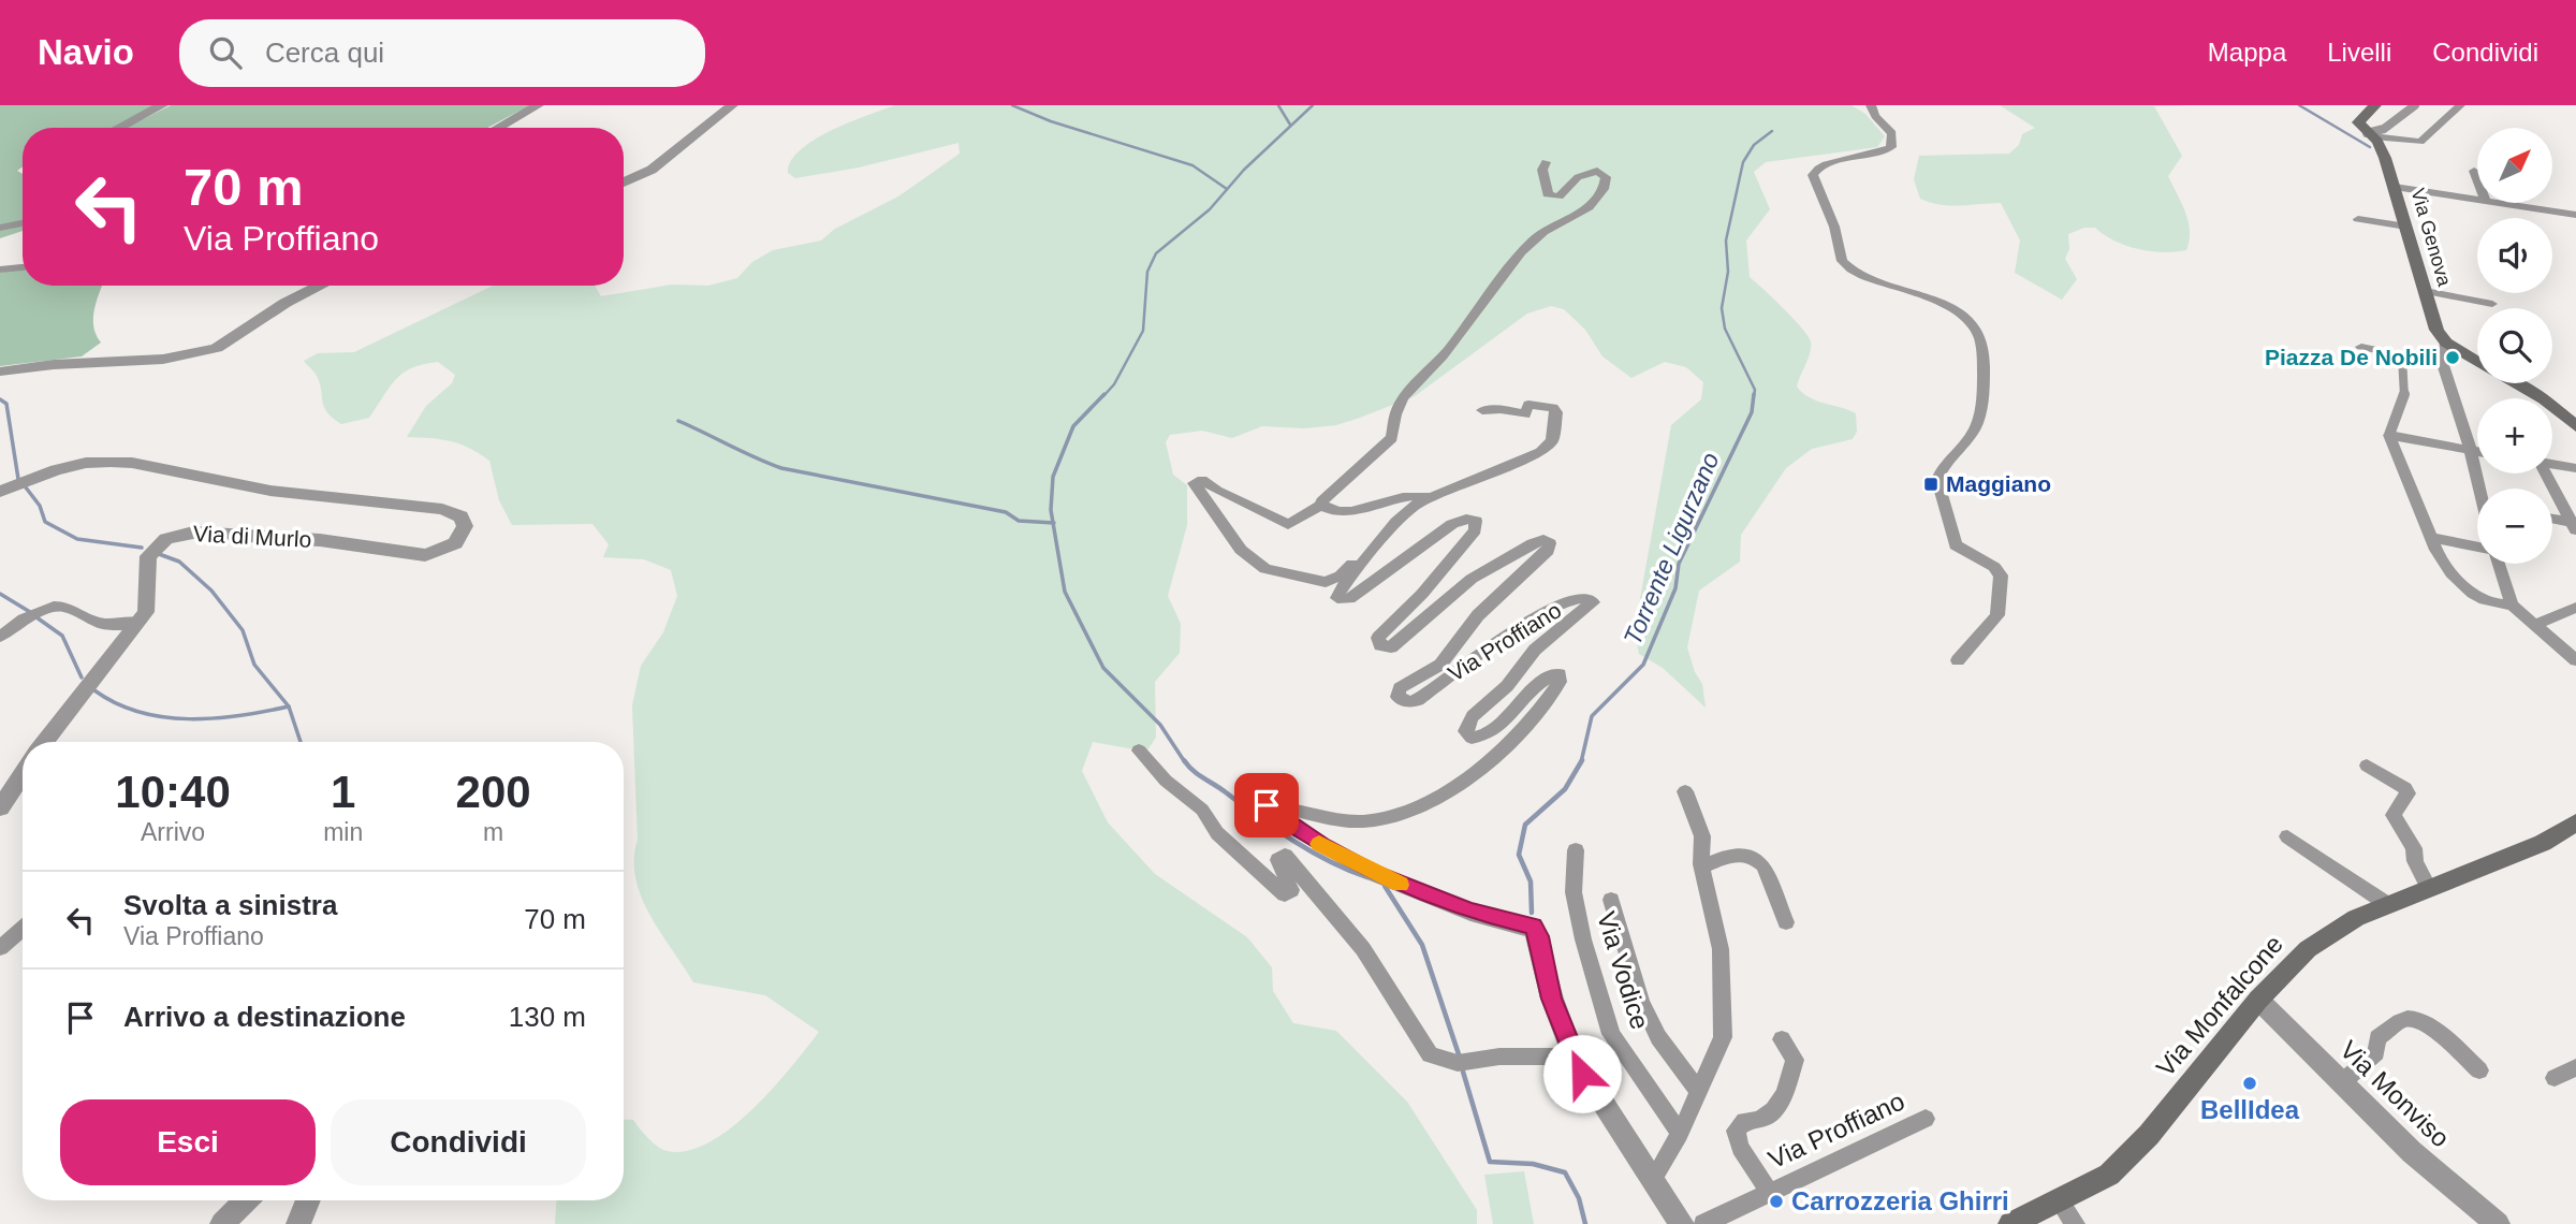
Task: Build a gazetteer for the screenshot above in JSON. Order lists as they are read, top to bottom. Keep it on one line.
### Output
{"streets":{"main road":["Via Genova","Via Monfalcone"],"street":["Via di Murlo","Via Proffiano","Via Vodice","Via Monviso"]},"crossings":[["Via Monfalcone","Via Monviso"]],"water":["Torrente Ligurzano"],"places":{"other":["Piazza De Nobili","BellIdea","Carrozzeria Ghirri"],"transit":["Maggiano"]},"north":"top right","page":{"header":"Navio","search":"Cerca qui","nav":["Mappa","Livelli","Condividi"],"map_buttons":["+","−"],"turn":["70 m","Via Proffiano"],"eta":["10:40","Arrivo","1","min","200","m"],"list":[{"name":"Svolta a sinistra","note":"Via Proffiano","value":"70 m"},{"name":"Arrivo a destinazione","value":"130 m"}],"buttons":["Esci","Condividi"]}}
